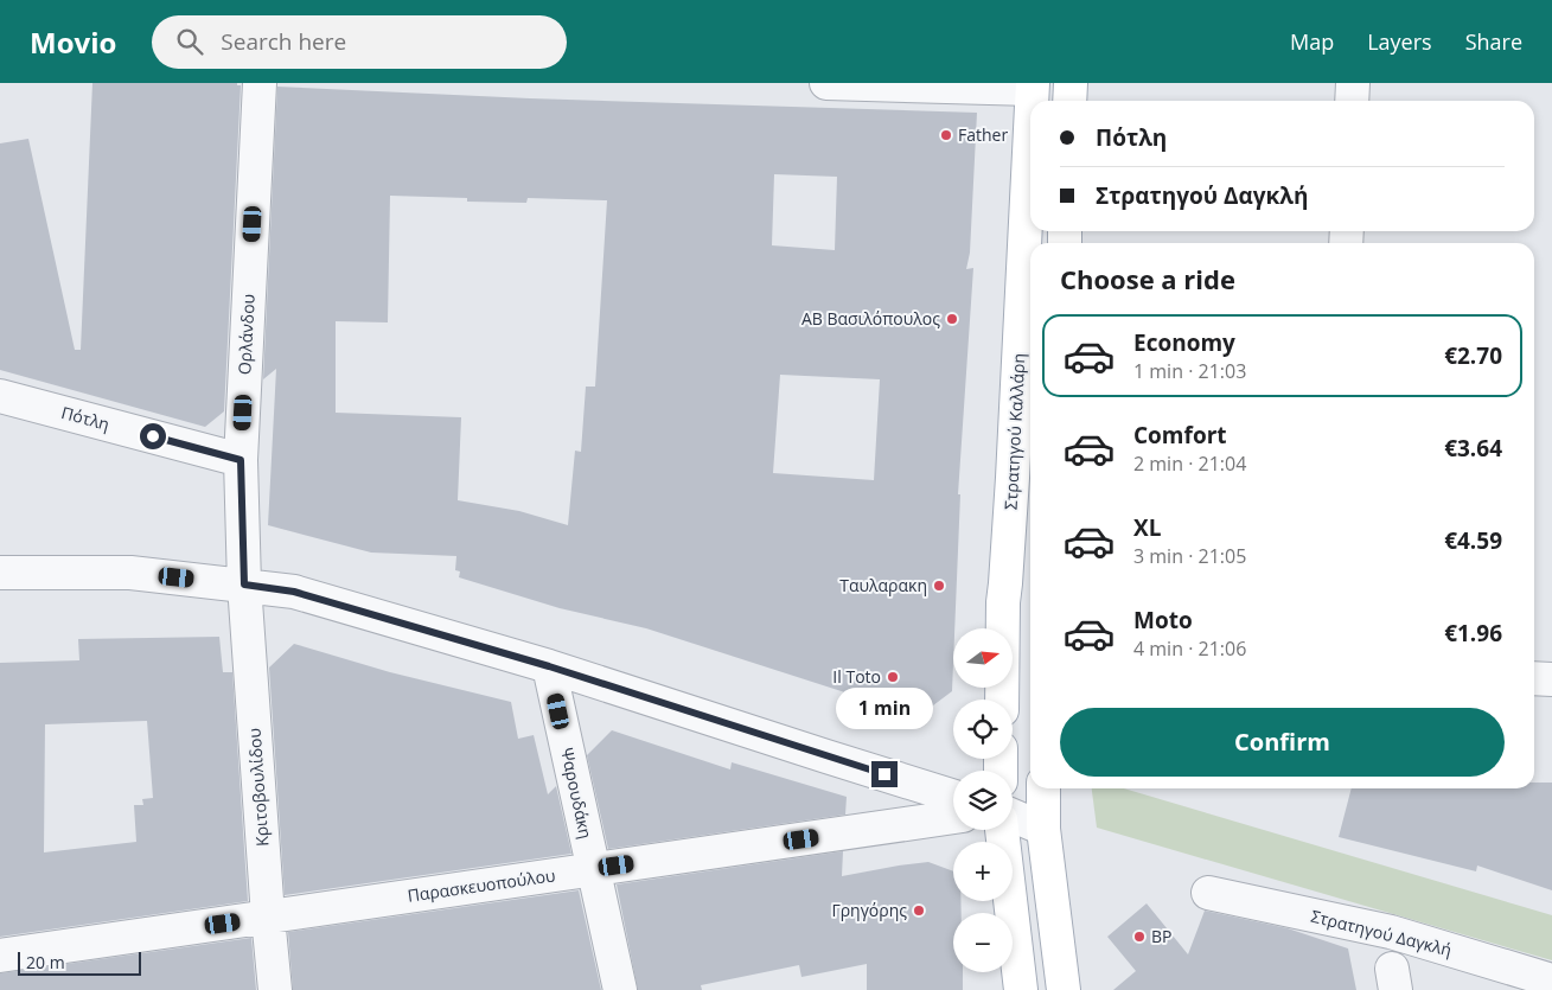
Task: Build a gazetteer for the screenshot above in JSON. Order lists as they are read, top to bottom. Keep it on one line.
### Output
{"streets":{"main road":["Στρατηγού Καλλάρη"],"street":["Ορλάνδου","Πότλη","Κριτοβουλίδου","Ψαρουδάκη","Παρασκευοπούλου","Στρατηγού Δαγκλή"]},"crossings":[["Ορλάνδου","Πότλη"],["Ορλάνδου","Κριτοβουλίδου"],["Κριτοβουλίδου","Παρασκευοπούλου"],["Ψαρουδάκη","Παρασκευοπούλου"]],"places":["Father","AB Βασιλόπουλος","Ταυλαρακη","Il Toto","Γρηγόρης","BP"],"scale_bar":"20 m","north":"right","page":{"header":"Movio","search":"Search here","nav":["Map","Layers","Share"],"banner":["Πότλη","Στρατηγού Δαγκλή"],"heading":"Choose a ride","list":[{"name":"Economy","note":"1 min · 21:03","value":"€2.70"},{"name":"Comfort","note":"2 min · 21:04","value":"€3.64"},{"name":"XL","note":"3 min · 21:05","value":"€4.59"},{"name":"Moto","note":"4 min · 21:06","value":"€1.96"}],"map_buttons":["+","−"],"bubble":"1 min","buttons":"Confirm","scale":"20 m"}}
